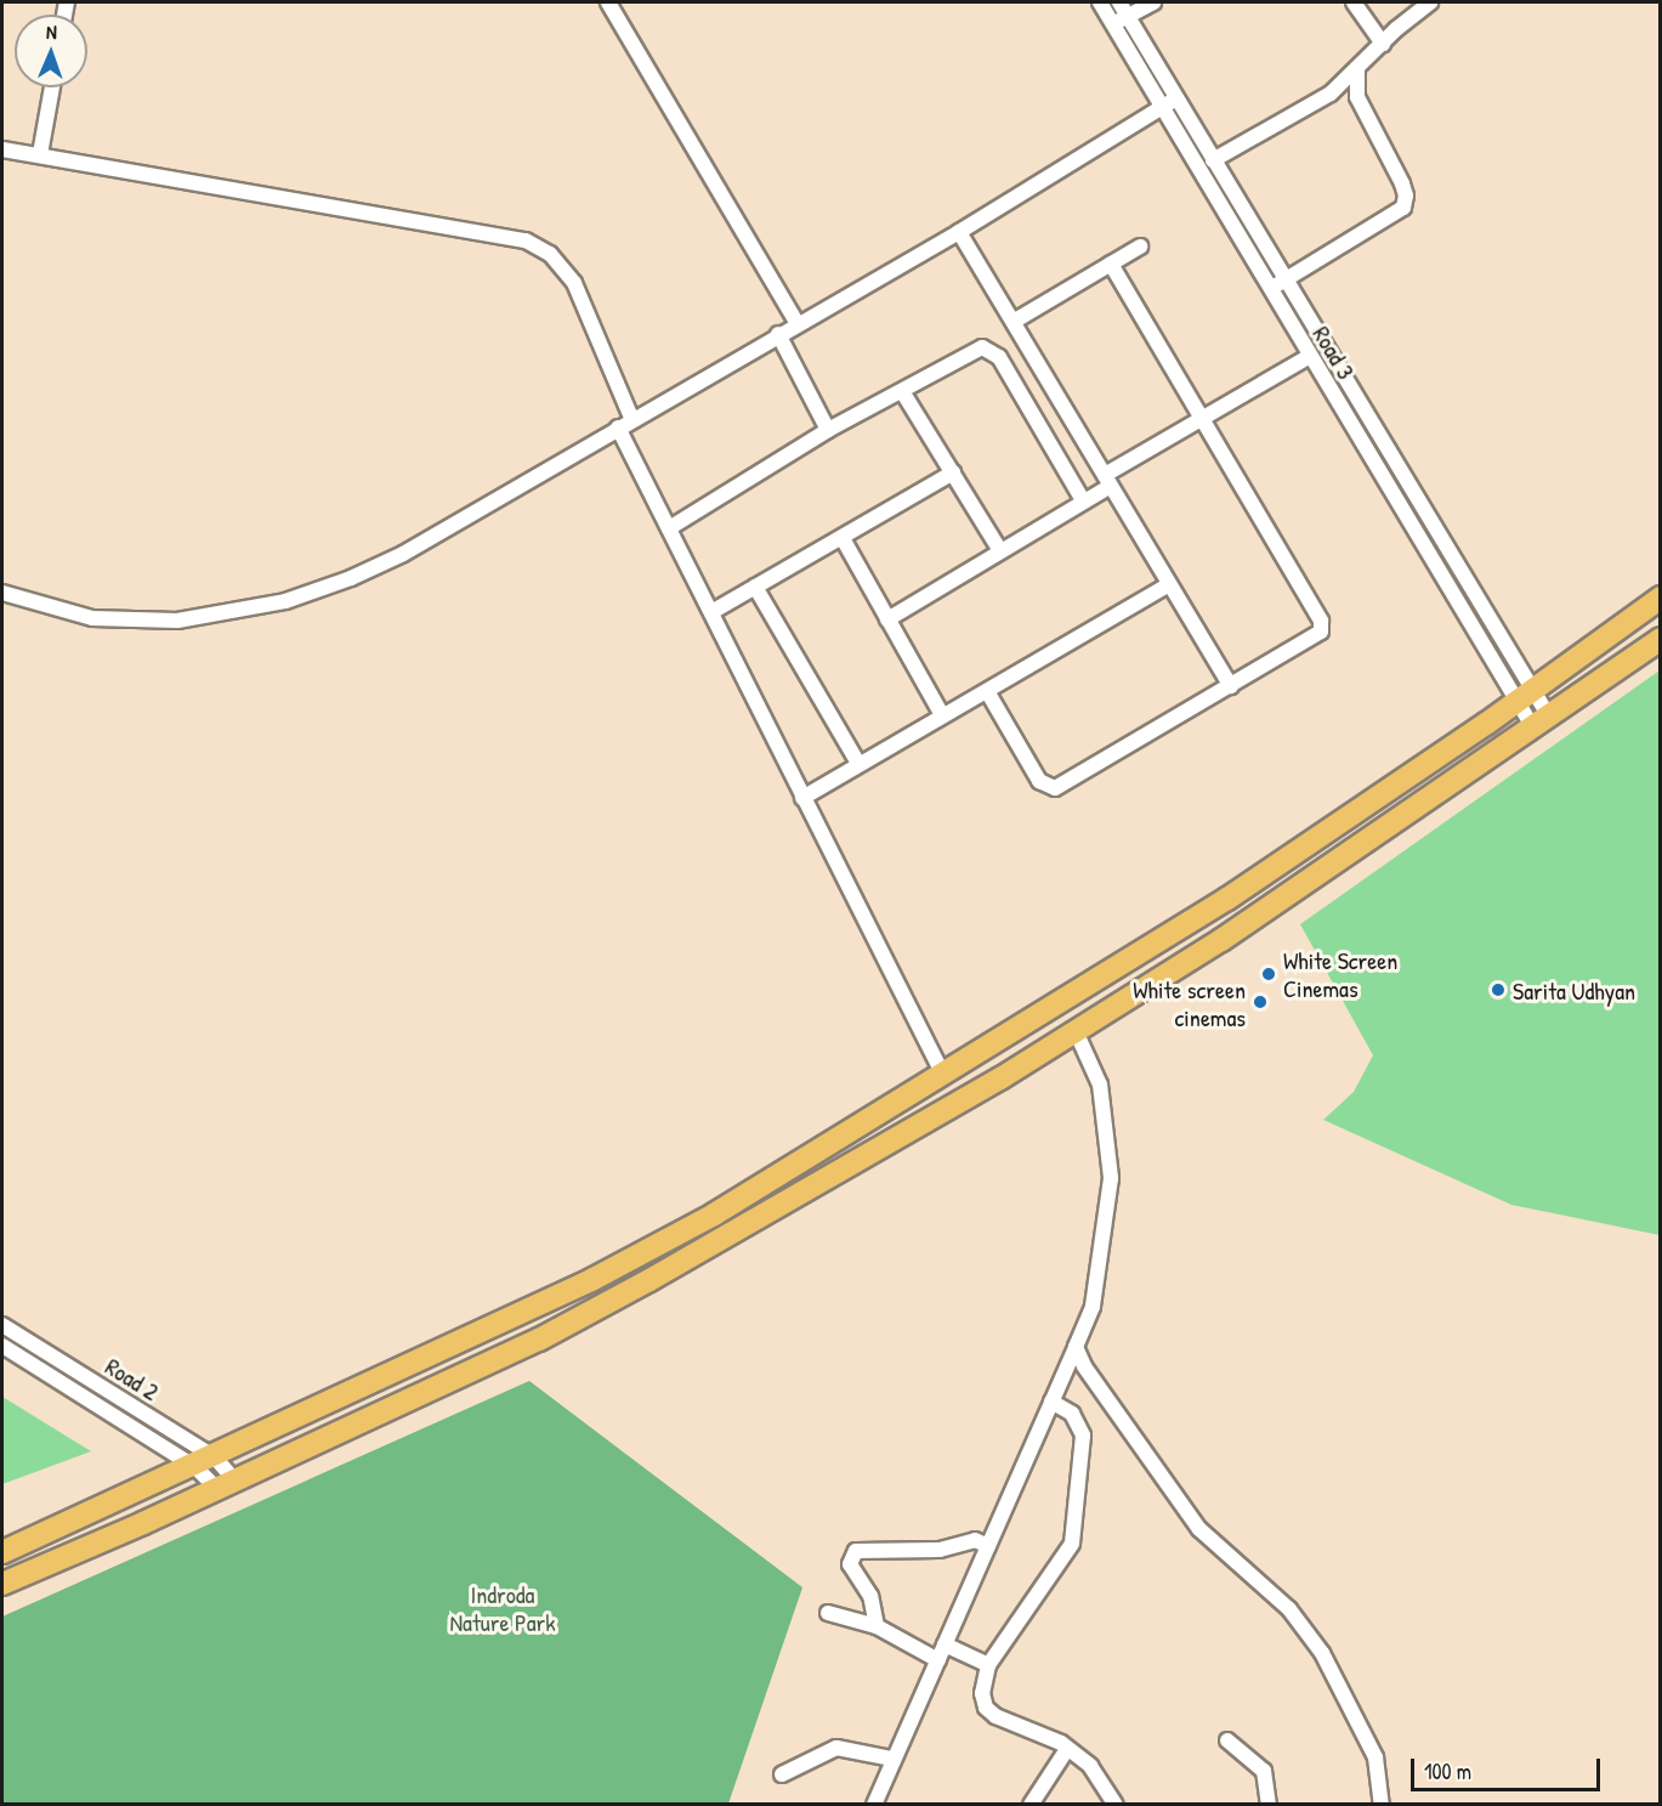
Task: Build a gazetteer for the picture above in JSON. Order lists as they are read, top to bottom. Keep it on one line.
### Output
{"streets":{"street":["Road 3","Road 2"]},"parks":["Indroda Nature Park"],"places":["White Screen Cinemas","Sarita Udhyan","White screen cinemas"],"scale_bar":"100 m","north":"top"}
